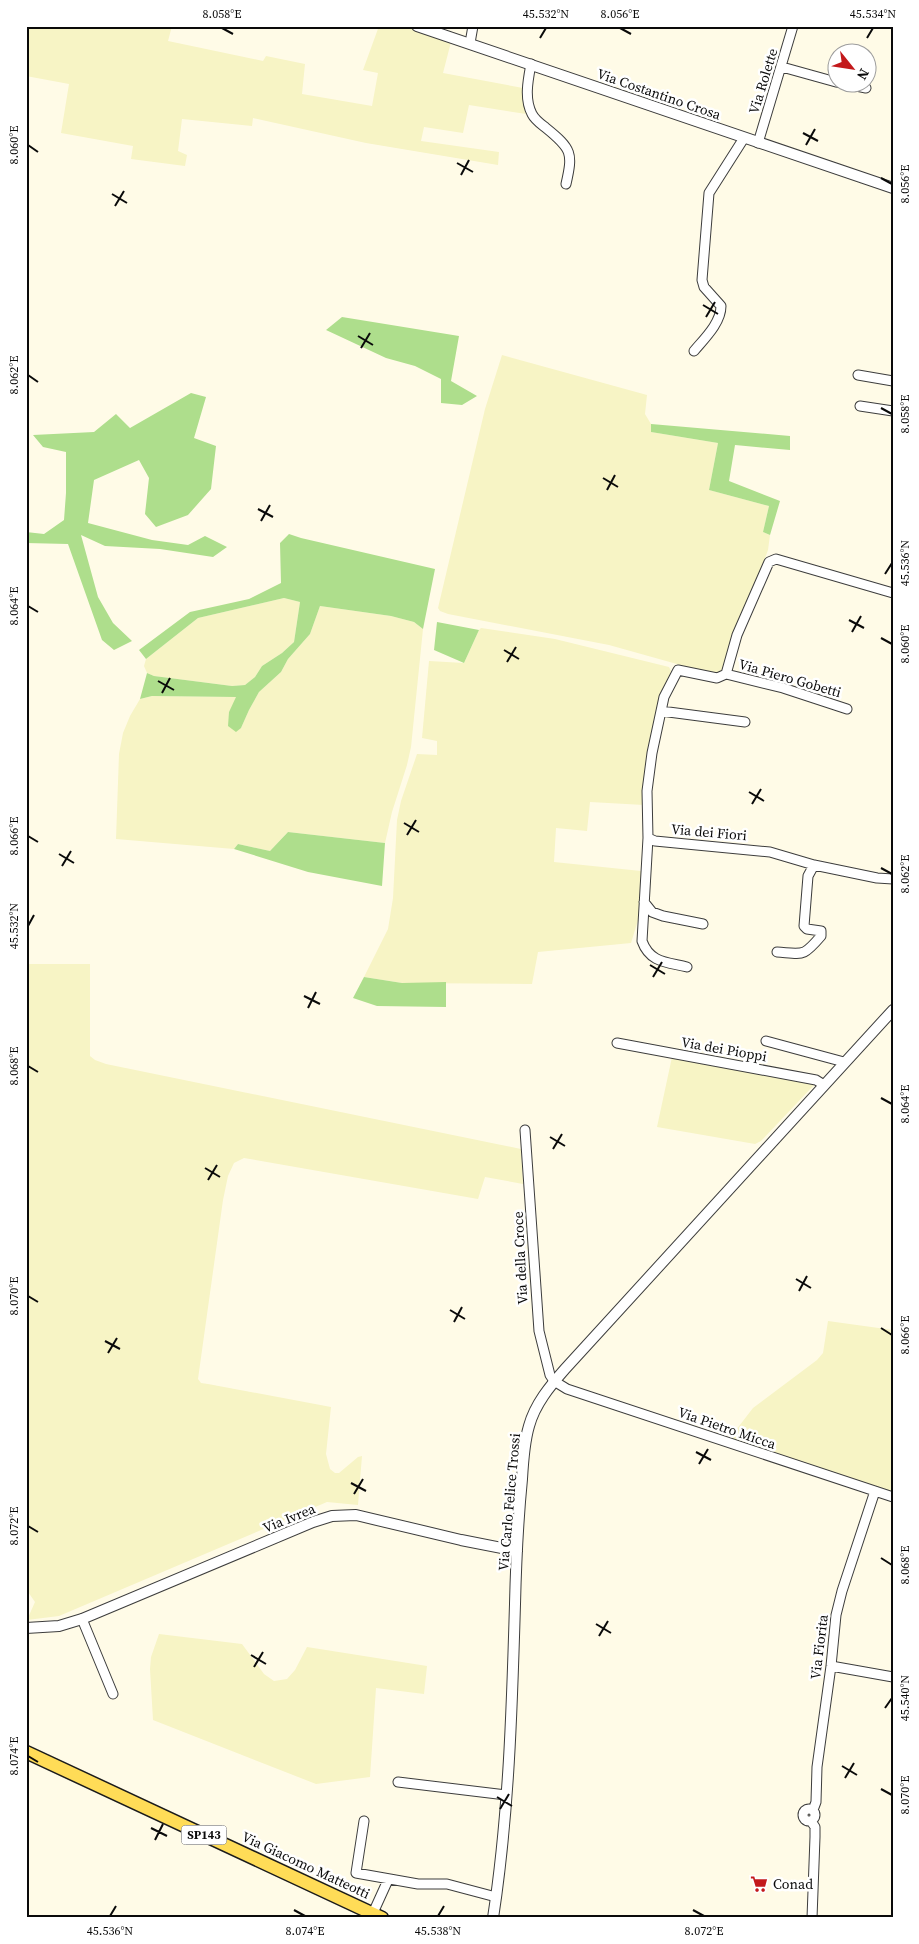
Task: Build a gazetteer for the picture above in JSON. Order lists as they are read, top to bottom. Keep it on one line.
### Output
{"streets":{"main road":["SP143","Via Giacomo Matteotti"],"street":["Via Rolette","Via Costantino Crosa","Via Piero Gobetti","Via dei Fiori","Via dei Pioppi","Via della Croce","Via Pietro Micca","Via Carlo Felice Trossi","Via Ivrea","Via Fiorita"]},"crossings":[["Via Rolette","Via Costantino Crosa"],["Via dei Pioppi","Via Carlo Felice Trossi"],["Via della Croce","Via Pietro Micca"],["Via della Croce","Via Carlo Felice Trossi"],["Via Pietro Micca","Via Carlo Felice Trossi"],["Via Pietro Micca","Via Fiorita"],["Via Carlo Felice Trossi","Via Ivrea"]],"places":{"supermarket":["Conad"]},"north":"bottom right","coordinates":["8.058°E","45.532°N","8.056°E","45.534°N","8.060°E","8.062°E","45.536°N","8.064°E","8.066°E","8.068°E","8.070°E","8.072°E","45.540°N","8.074°E","45.538°N"]}
